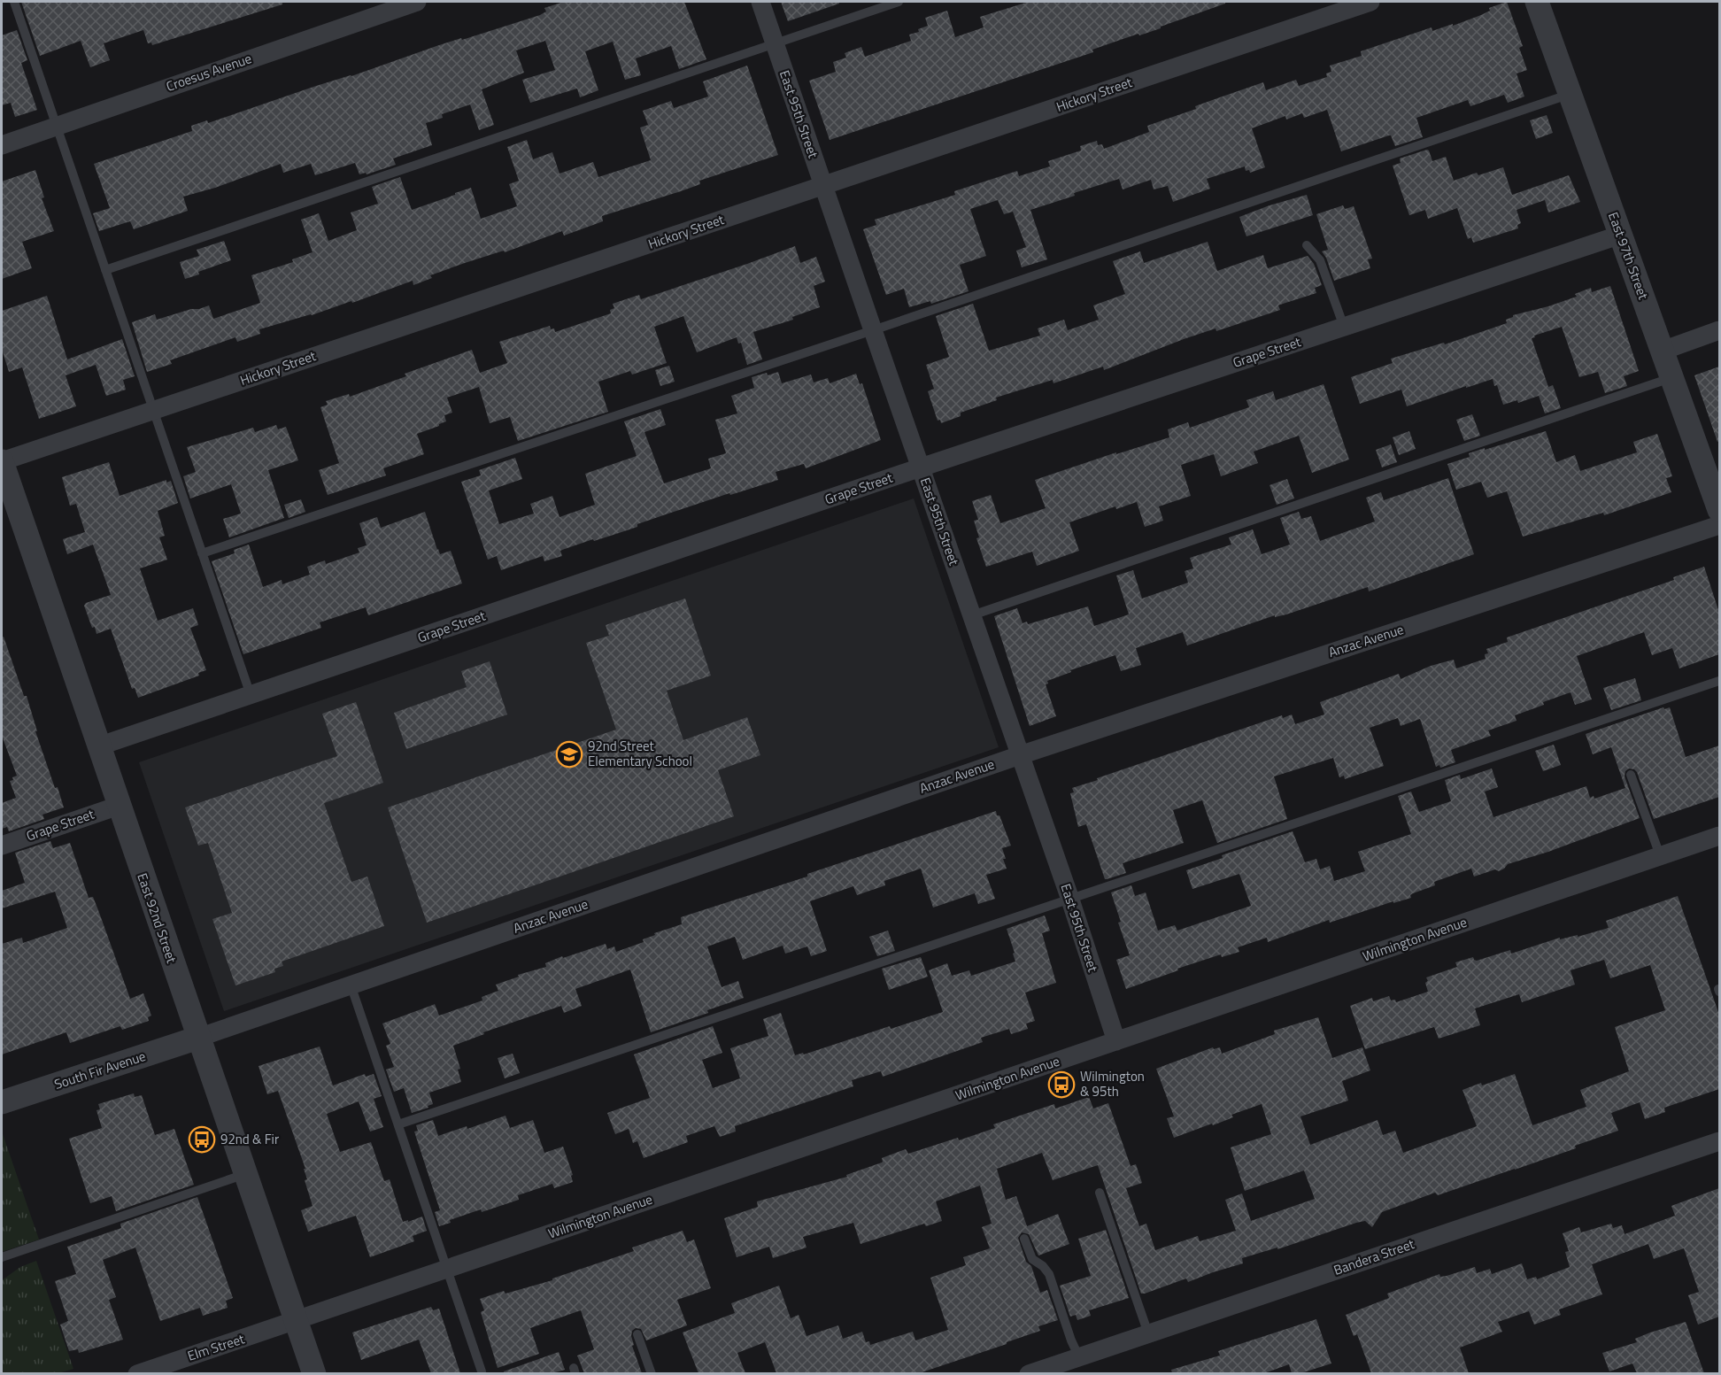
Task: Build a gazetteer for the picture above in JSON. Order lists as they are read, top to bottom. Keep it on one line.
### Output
{"streets":{"street":["Croesus Avenue","Hickory Street","East 95th Street","East 97th Street","Grape Street","Anzac Avenue","East 92nd Street","Wilmington Avenue","South Fir Avenue","Bandera Street","Elm Street"]},"crossings":[["Hickory Street","East 95th Street"],["Hickory Street","East 92nd Street"],["East 95th Street","Grape Street"],["East 95th Street","Anzac Avenue"],["East 95th Street","Wilmington Avenue"],["East 97th Street","Grape Street"],["Grape Street","East 92nd Street"],["Anzac Avenue","East 92nd Street"],["Anzac Avenue","South Fir Avenue"],["East 92nd Street","Wilmington Avenue"],["East 92nd Street","South Fir Avenue"],["East 92nd Street","Elm Street"],["Wilmington Avenue","Elm Street"]],"places":{"school or university":["92nd Street Elementary School"],"bus stop":["Wilmington & 95th","92nd & Fir"]}}
